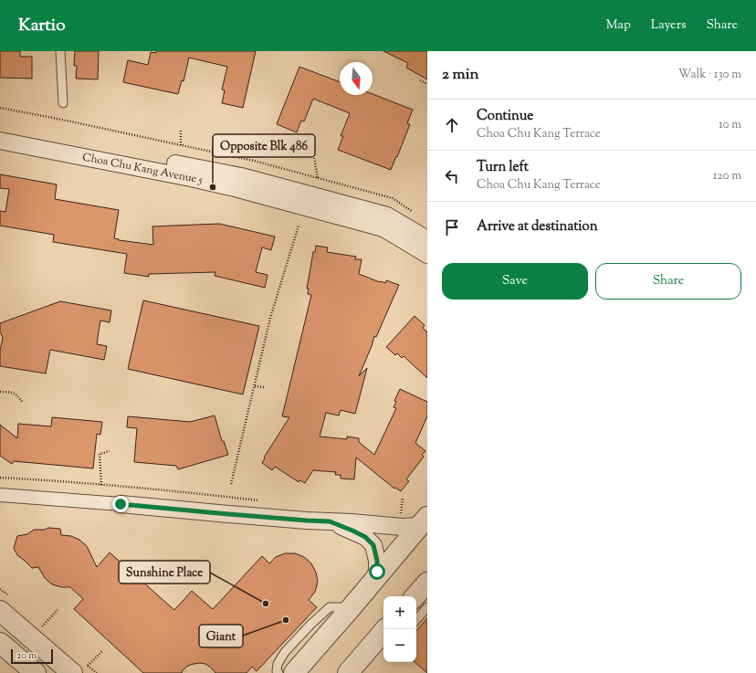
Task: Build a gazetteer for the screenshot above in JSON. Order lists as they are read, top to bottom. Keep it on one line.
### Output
{"streets":{"street":["Choa Chu Kang Avenue 5"]},"places":["Opposite Blk 486","Sunshine Place","Giant"],"scale_bar":"20 m","north":"bottom","page":{"header":"Kartio","nav":["Map","Layers","Share"],"heading":["2 min","Walk · 130 m"],"list":[["Continue","Choa Chu Kang Terrace","10 m"],["Turn left","Choa Chu Kang Terrace","120 m"],"Arrive at destination"],"buttons":["Save","Share"],"map_buttons":["+","−"],"scale":"20 m"}}
